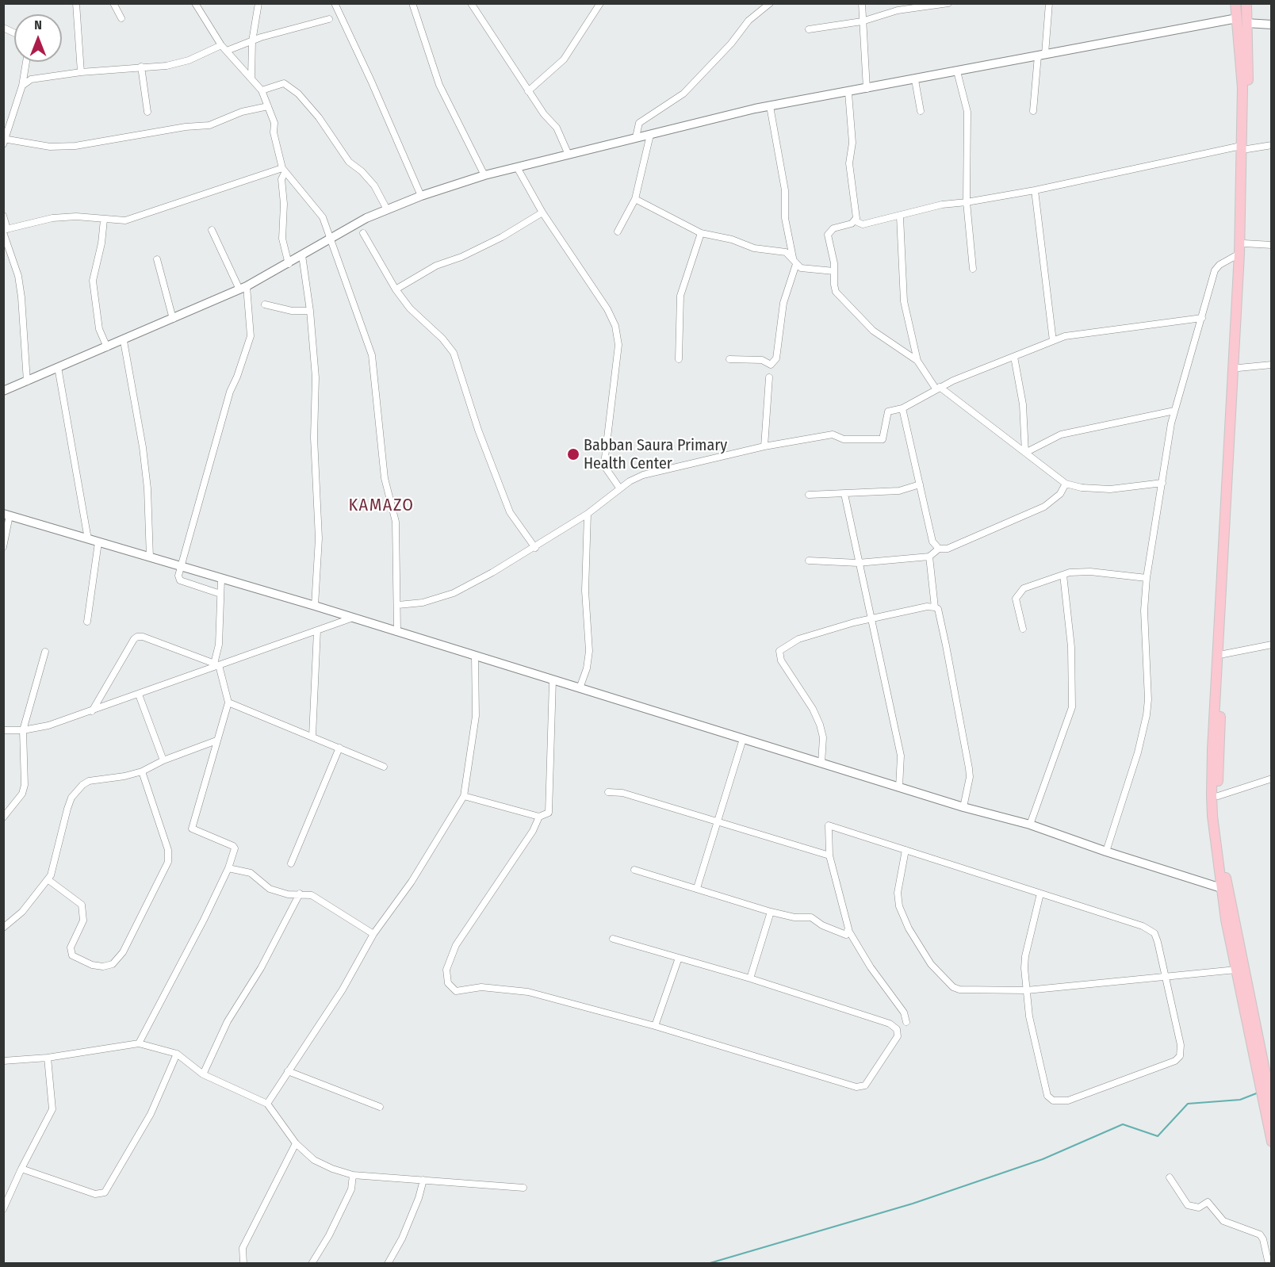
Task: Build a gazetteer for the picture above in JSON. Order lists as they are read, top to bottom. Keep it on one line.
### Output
{"districts":["KAMAZO"],"places":["Babban Saura Primary Health Center"],"north":"top"}
